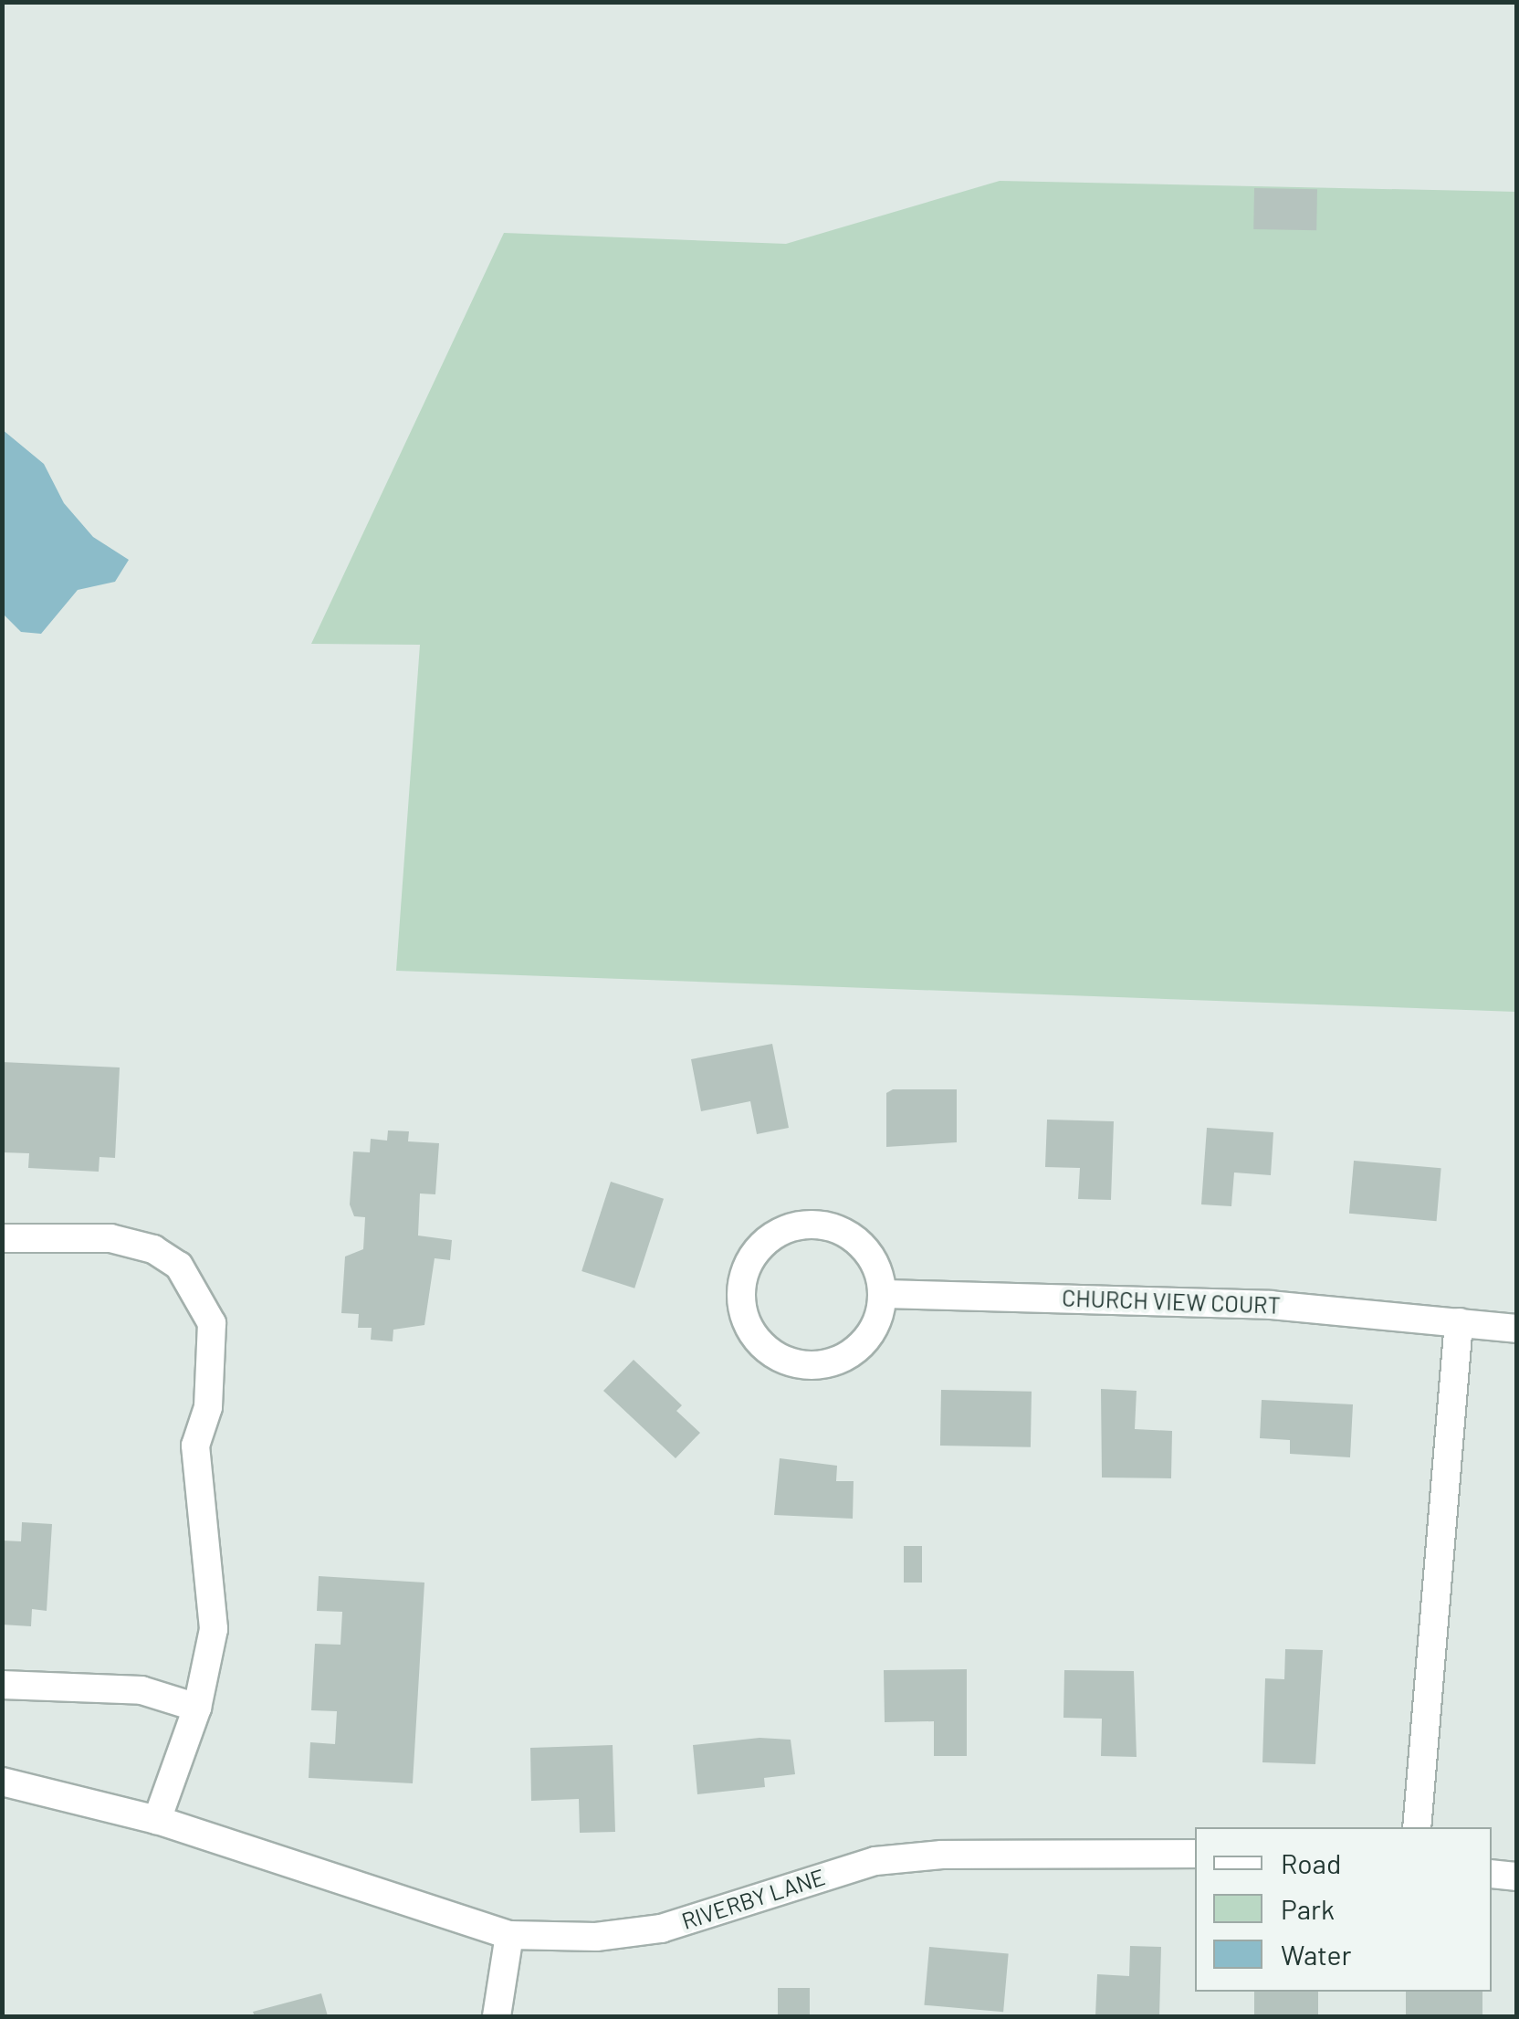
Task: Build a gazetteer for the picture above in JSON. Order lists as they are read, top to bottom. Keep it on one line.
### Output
{"streets":{"street":["CHURCH VIEW COURT","RIVERBY LANE"]},"legend":["Road","Park","Water"]}
